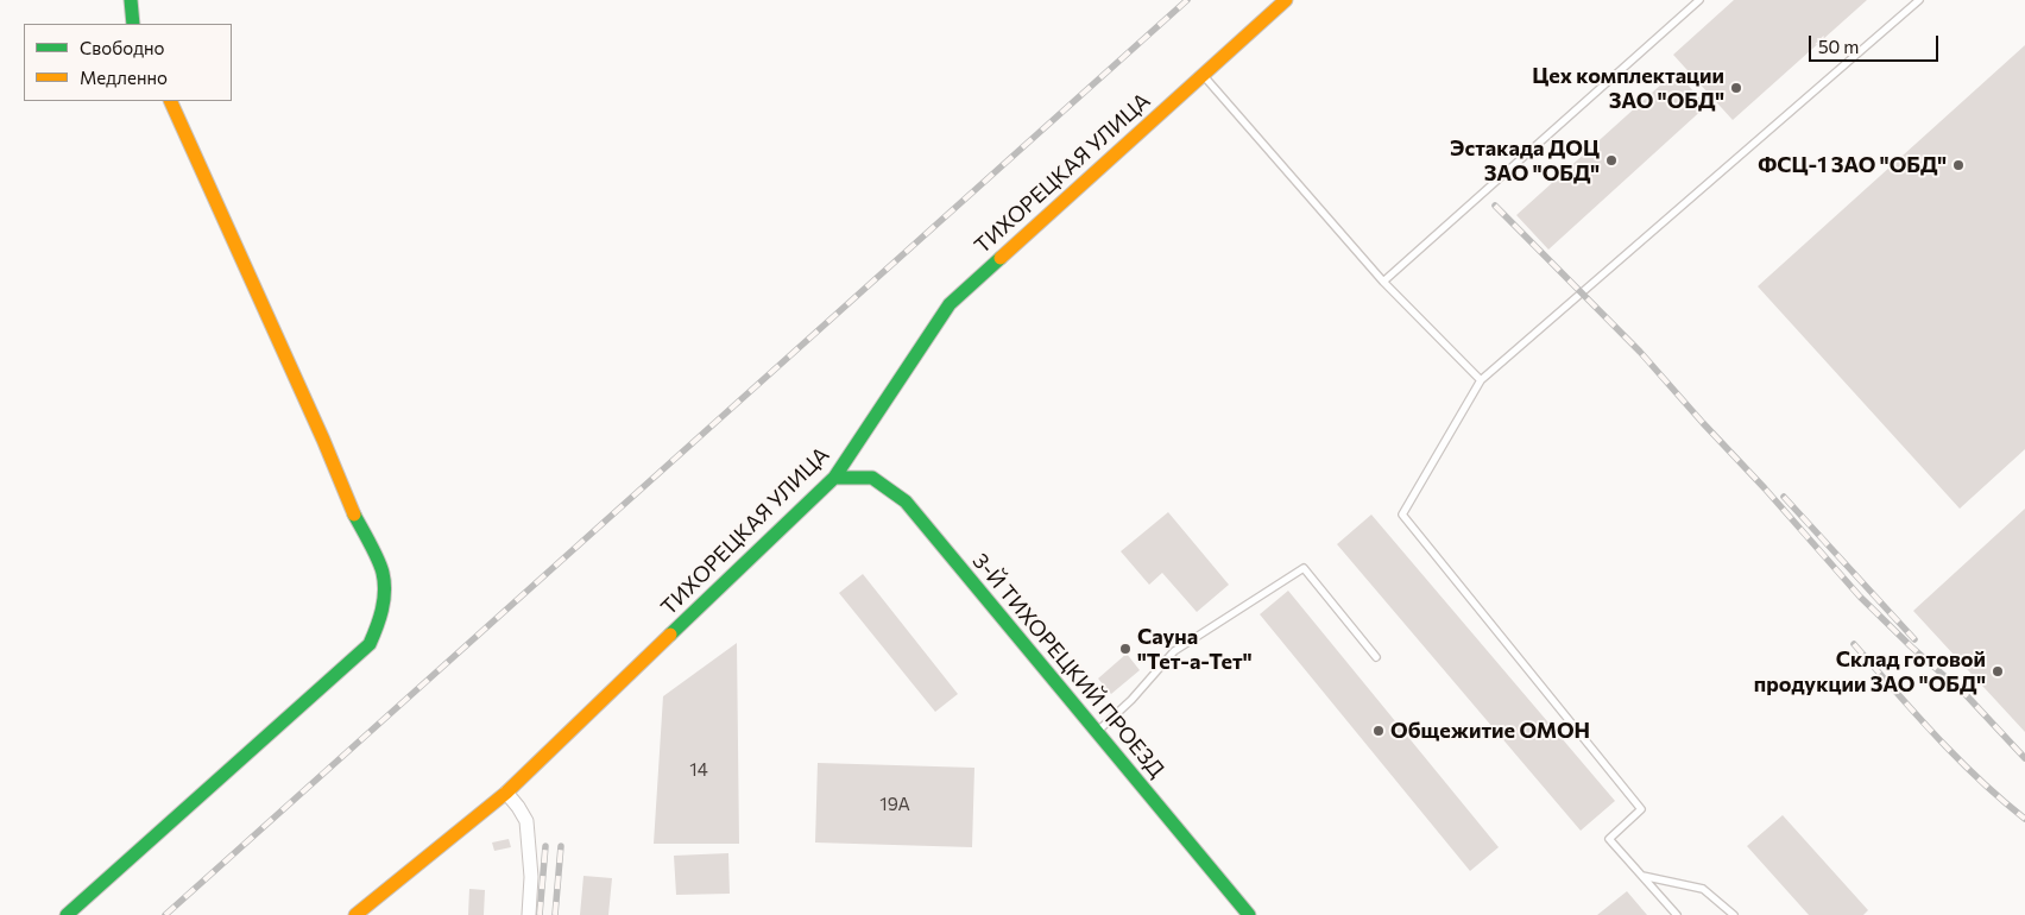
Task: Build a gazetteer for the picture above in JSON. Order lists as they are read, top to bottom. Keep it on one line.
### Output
{"streets":{"street":["ТИХОРЕЦКАЯ УЛИЦА","3-Й ТИХОРЕЦКИЙ ПРОЕЗД"]},"crossings":[["ТИХОРЕЦКАЯ УЛИЦА","3-Й ТИХОРЕЦКИЙ ПРОЕЗД"]],"places":["Цех комплектации ЗАО \"ОБД\"","Эстакада ДОЦ ЗАО \"ОБД\"","ФСЦ-1 ЗАО \"ОБД\"","Сауна \"Тет-а-Тет\"","Склад готовой продукции ЗАО \"ОБД\"","Общежитие ОМОН"],"house_numbers":["14","19А"],"legend":["Свободно","Медленно"],"scale_bar":"50 m"}
